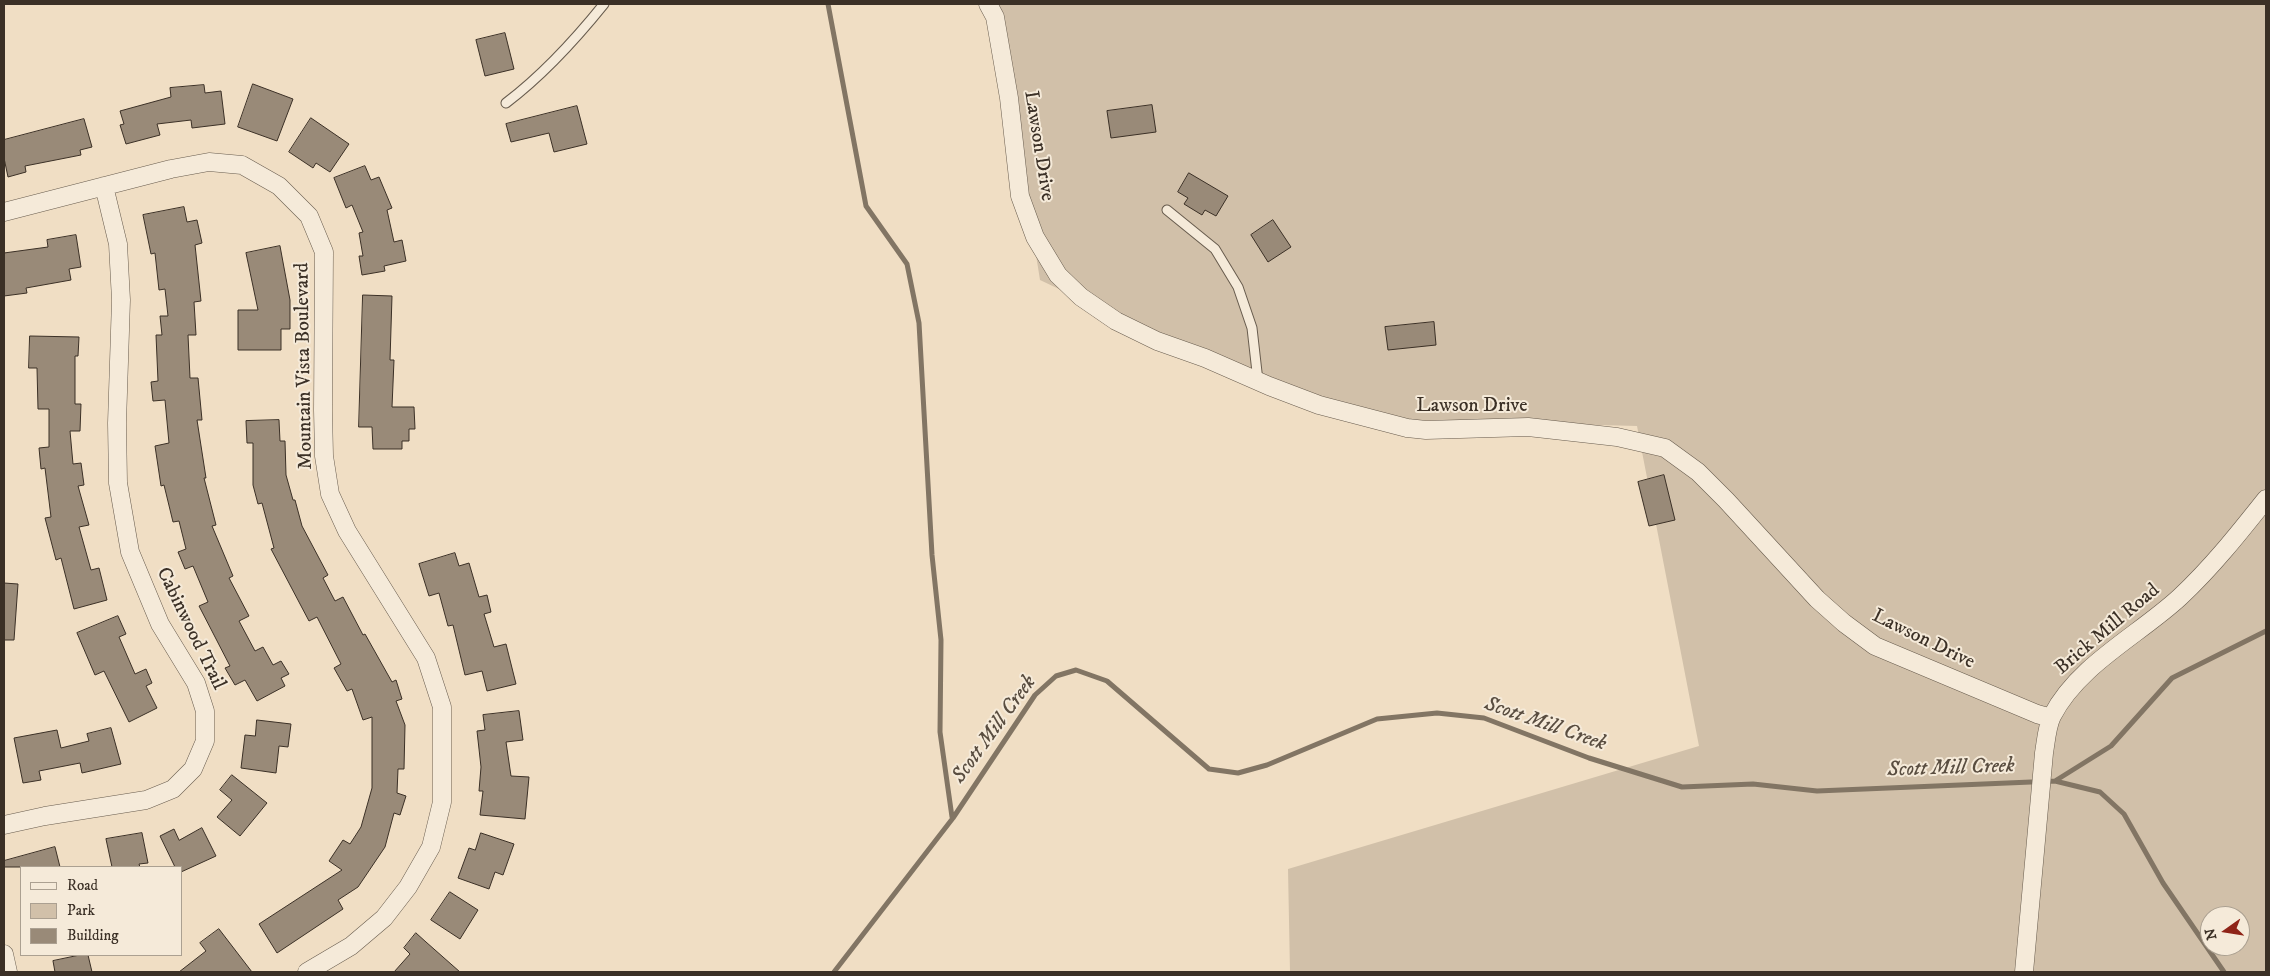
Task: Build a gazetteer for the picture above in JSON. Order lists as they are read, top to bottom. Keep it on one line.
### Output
{"streets":{"street":["Lawson Drive","Mountain Vista Boulevard","Cabinwood Trail","Brick Mill Road"]},"crossings":[["Lawson Drive","Brick Mill Road"],["Mountain Vista Boulevard","Cabinwood Trail"]],"water":["Scott Mill Creek"],"legend":["Road","Park","Building"],"north":"left"}
